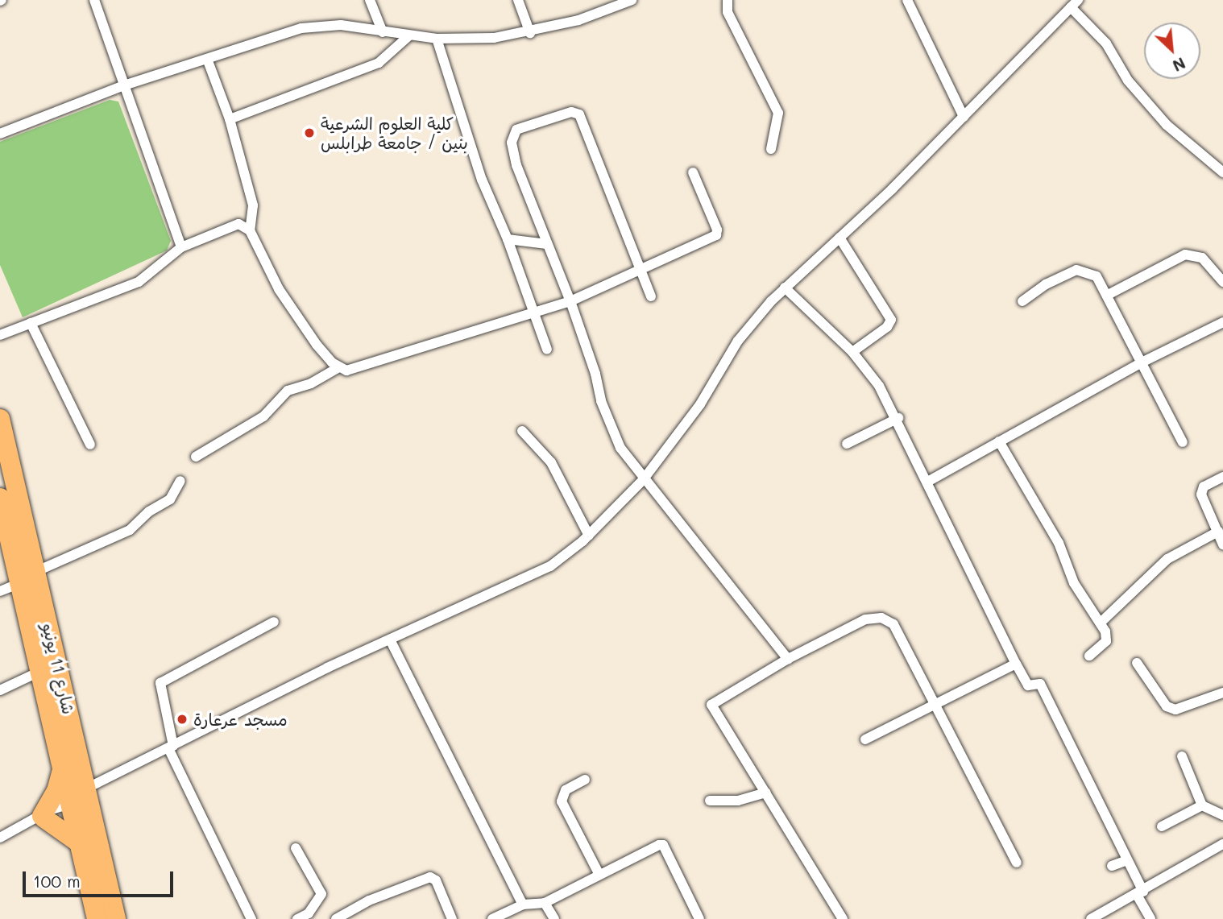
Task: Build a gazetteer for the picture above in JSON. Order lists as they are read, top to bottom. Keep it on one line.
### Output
{"streets":{"highway":["شارع 11 يونيو"]},"places":["كلية العلوم الشرعية بنين / جامعة طرابلس","مسجد عرعارة"],"scale_bar":"100 m","north":"bottom right"}
